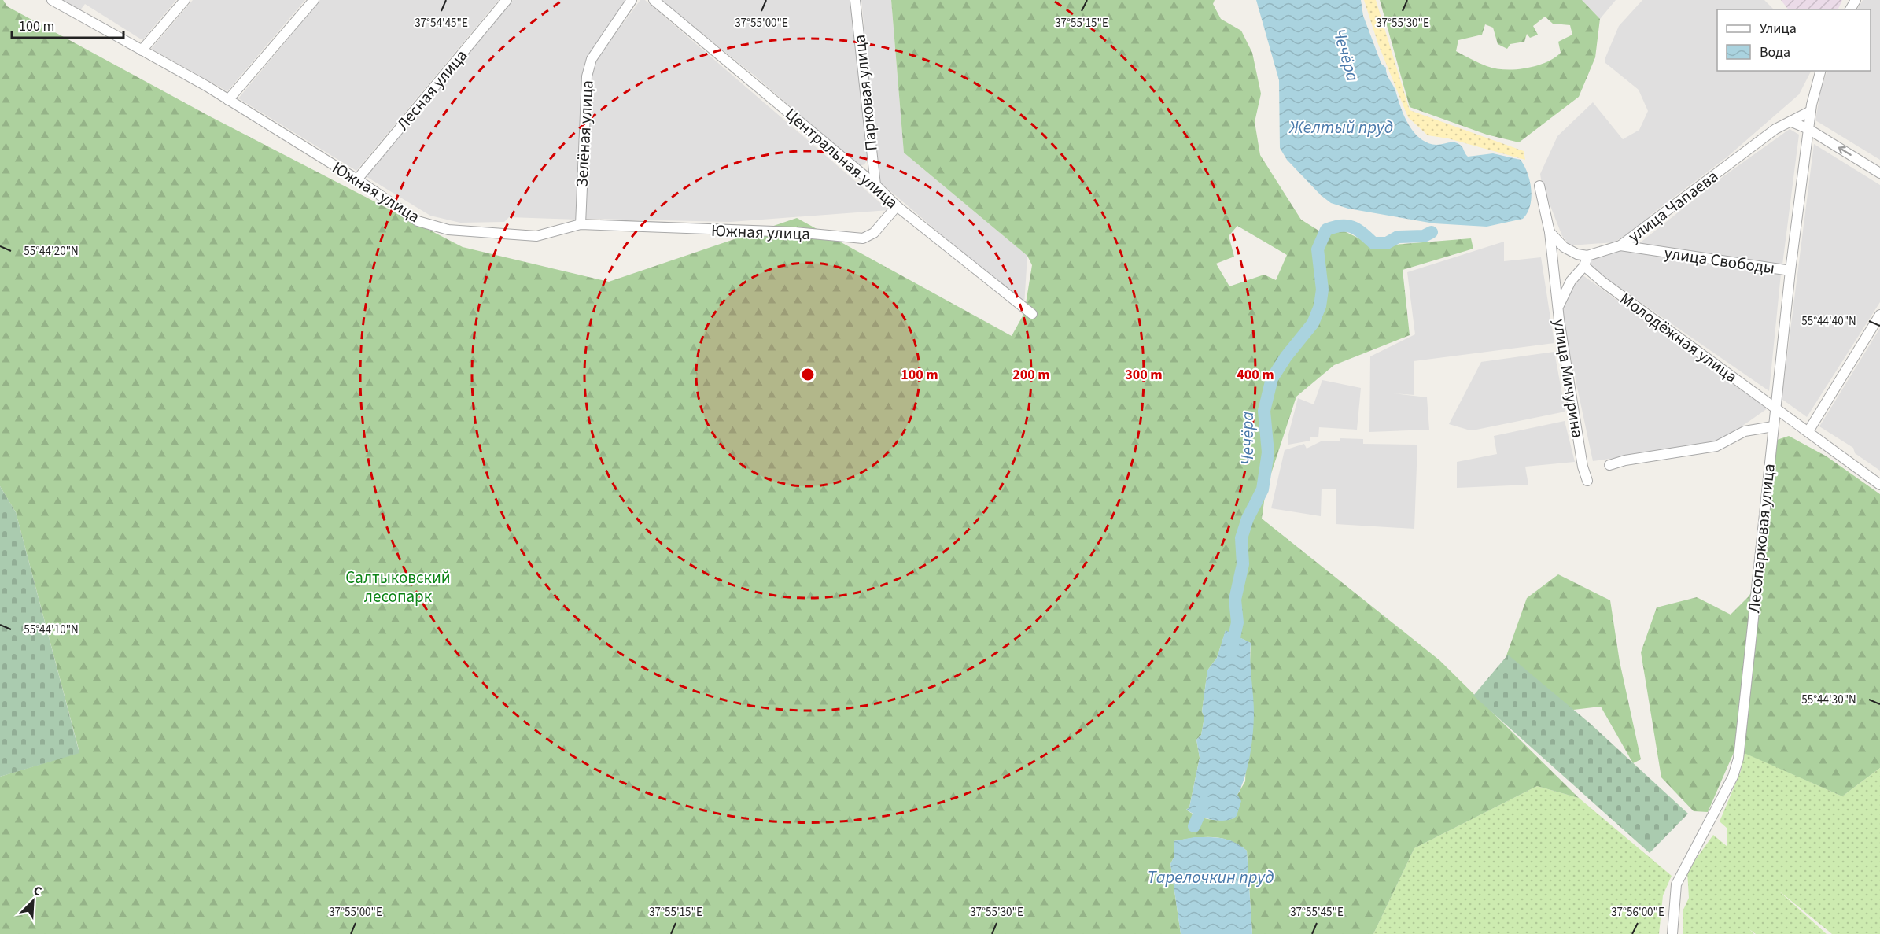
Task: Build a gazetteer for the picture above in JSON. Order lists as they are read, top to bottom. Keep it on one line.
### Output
{"streets":{"street":["Лесная улица","Парковая улица","Зелёная улица","Центральная улица","Южная улица","улица Чапаева","улица Свободы","Молодёжная улица","улица Мичурина","Лесопарковая улица"]},"crossings":[["Лесная улица","Южная улица"],["Парковая улица","Центральная улица"],["Зелёная улица","Южная улица"],["Центральная улица","Южная улица"],["улица Чапаева","улица Свободы"],["улица Чапаева","улица Мичурина"],["улица Чапаева","Лесопарковая улица"],["улица Свободы","Лесопарковая улица"],["Молодёжная улица","улица Мичурина"],["Молодёжная улица","Лесопарковая улица"]],"water":["Чечёра","Желтый пруд","Тарелочкин пруд"],"parks":["Салтыковский лесопарк"],"legend":["Улица","Вода"],"scale_bar":"100 m","north":"top right","coordinates":["37°54'45\"E","37°55'00\"E","37°55'15\"E","37°55'30\"E","55°44'20\"N","55°44'40\"N","55°44'10\"N","55°44'30\"N","37°55'45\"E","37°56'00\"E"],"rings":["100 m","200 m","300 m","400 m"]}
